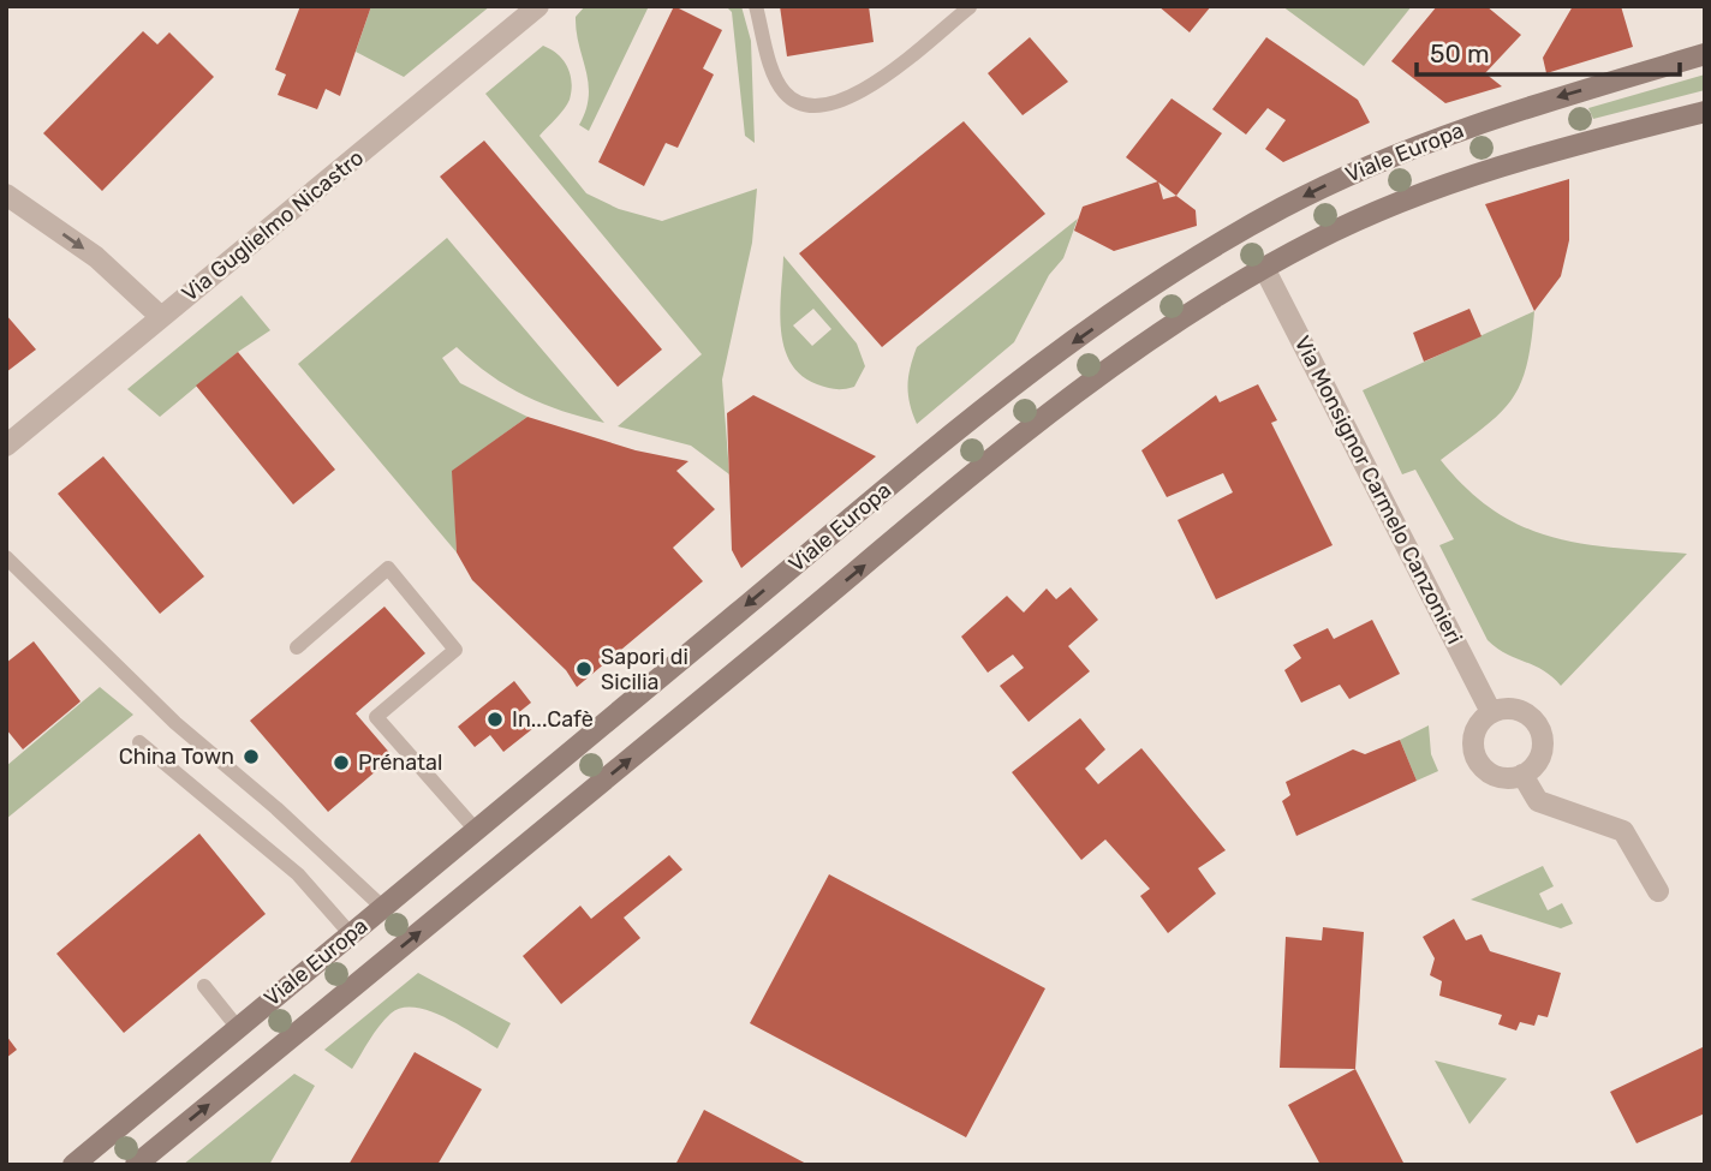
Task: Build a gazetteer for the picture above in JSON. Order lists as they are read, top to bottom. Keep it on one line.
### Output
{"streets":{"main road":["Viale Europa"],"street":["Via Guglielmo Nicastro","Via Monsignor Carmelo Canzonieri"]},"crossings":[["Viale Europa","Via Monsignor Carmelo Canzonieri"]],"places":["Sapori di Sicilia","In...Cafè","China Town","Prénatal"],"scale_bar":"50 m"}
